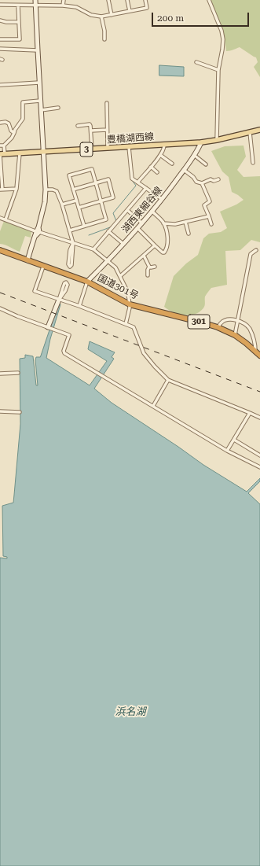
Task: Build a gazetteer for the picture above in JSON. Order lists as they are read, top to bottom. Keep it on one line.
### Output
{"streets":{"highway":["国道301号","301"],"main road":["豊橋湖西線","3"],"street":["湖西東細谷線"]},"crossings":[["豊橋湖西線","湖西東細谷線"],["湖西東細谷線","国道301号"]],"water":["浜名湖"],"scale_bar":"200 m"}
